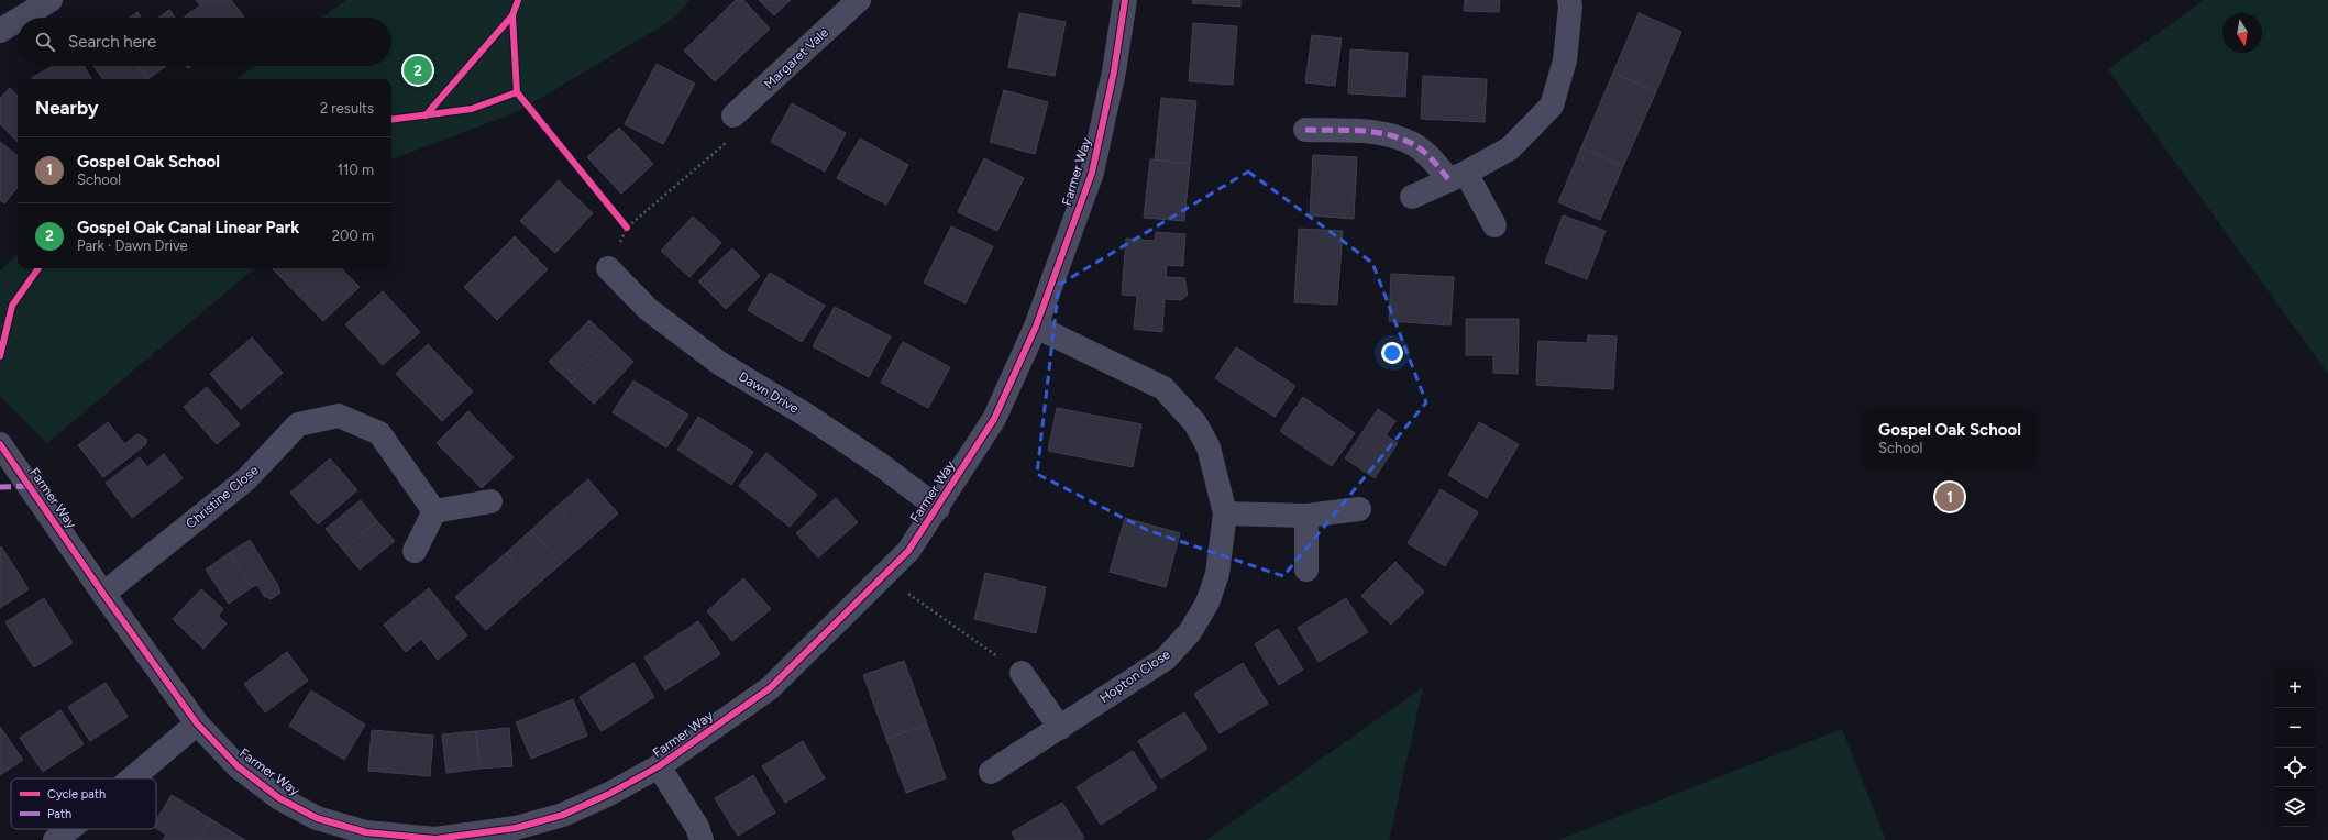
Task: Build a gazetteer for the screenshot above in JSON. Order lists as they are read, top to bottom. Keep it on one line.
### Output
{"streets":{"street":["Margaret Vale","Farmer Way","Dawn Drive","Christine Close","Hopton Close"]},"crossings":[["Farmer Way","Dawn Drive"],["Farmer Way","Christine Close"],["Farmer Way","Hopton Close"]],"legend":["Cycle path","Path"],"north":"bottom","page":{"search":"Search here","pins":["2","1"],"heading":["Nearby","2 results"],"list":[{"mark":"1","name":"Gospel Oak School","note":"School","value":"110 m"},{"mark":"2","name":"Gospel Oak Canal Linear Park","note":"Park · Dawn Drive","value":"200 m"}],"popup":["Gospel Oak School","School"],"map_buttons":["+","−"]}}
